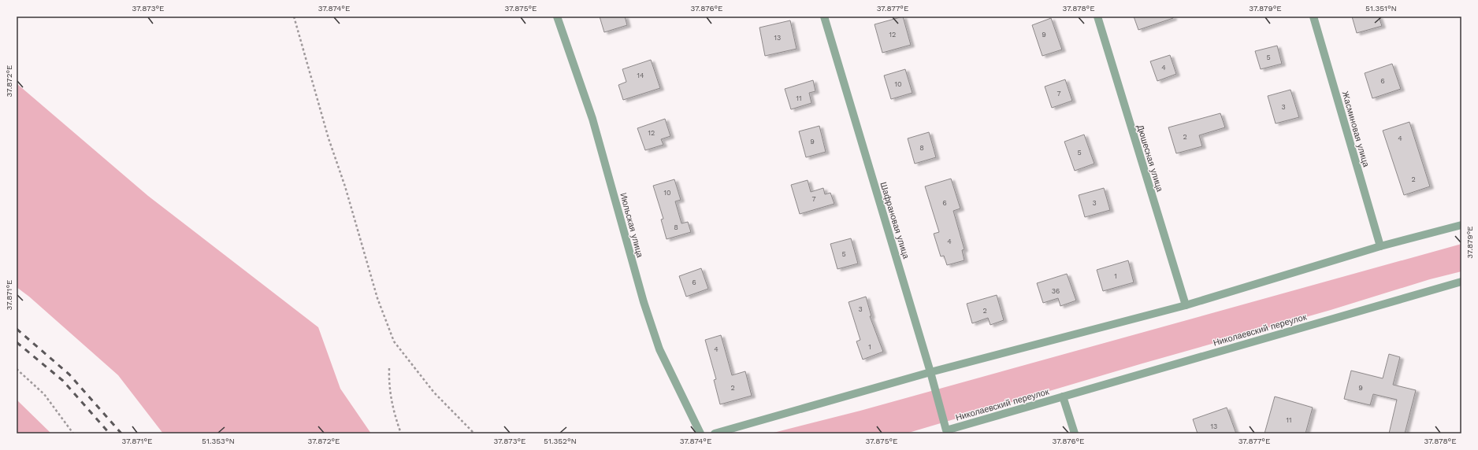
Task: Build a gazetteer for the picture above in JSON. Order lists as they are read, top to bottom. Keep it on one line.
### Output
{"streets":{"street":["Жасминовая улица","Дюшесная улица","Шафрановая улица","Июльская улица","Николаевский переулок"]},"crossings":[["Шафрановая улица","Николаевский переулок"]],"house_numbers":["12","9","13","5","4","14","6","10","7","11","3","12","2","4","9","8","5","2","10","7","6","3","8","4","5","1","6","36","3","2","1","4","2","9","11","13"],"coordinates":["37.873°E","37.874°E","37.875°E","37.876°E","37.877°E","37.878°E","37.879°E","51.351°N","37.872°E","37.871°E","51.353°N","51.352°N"]}
